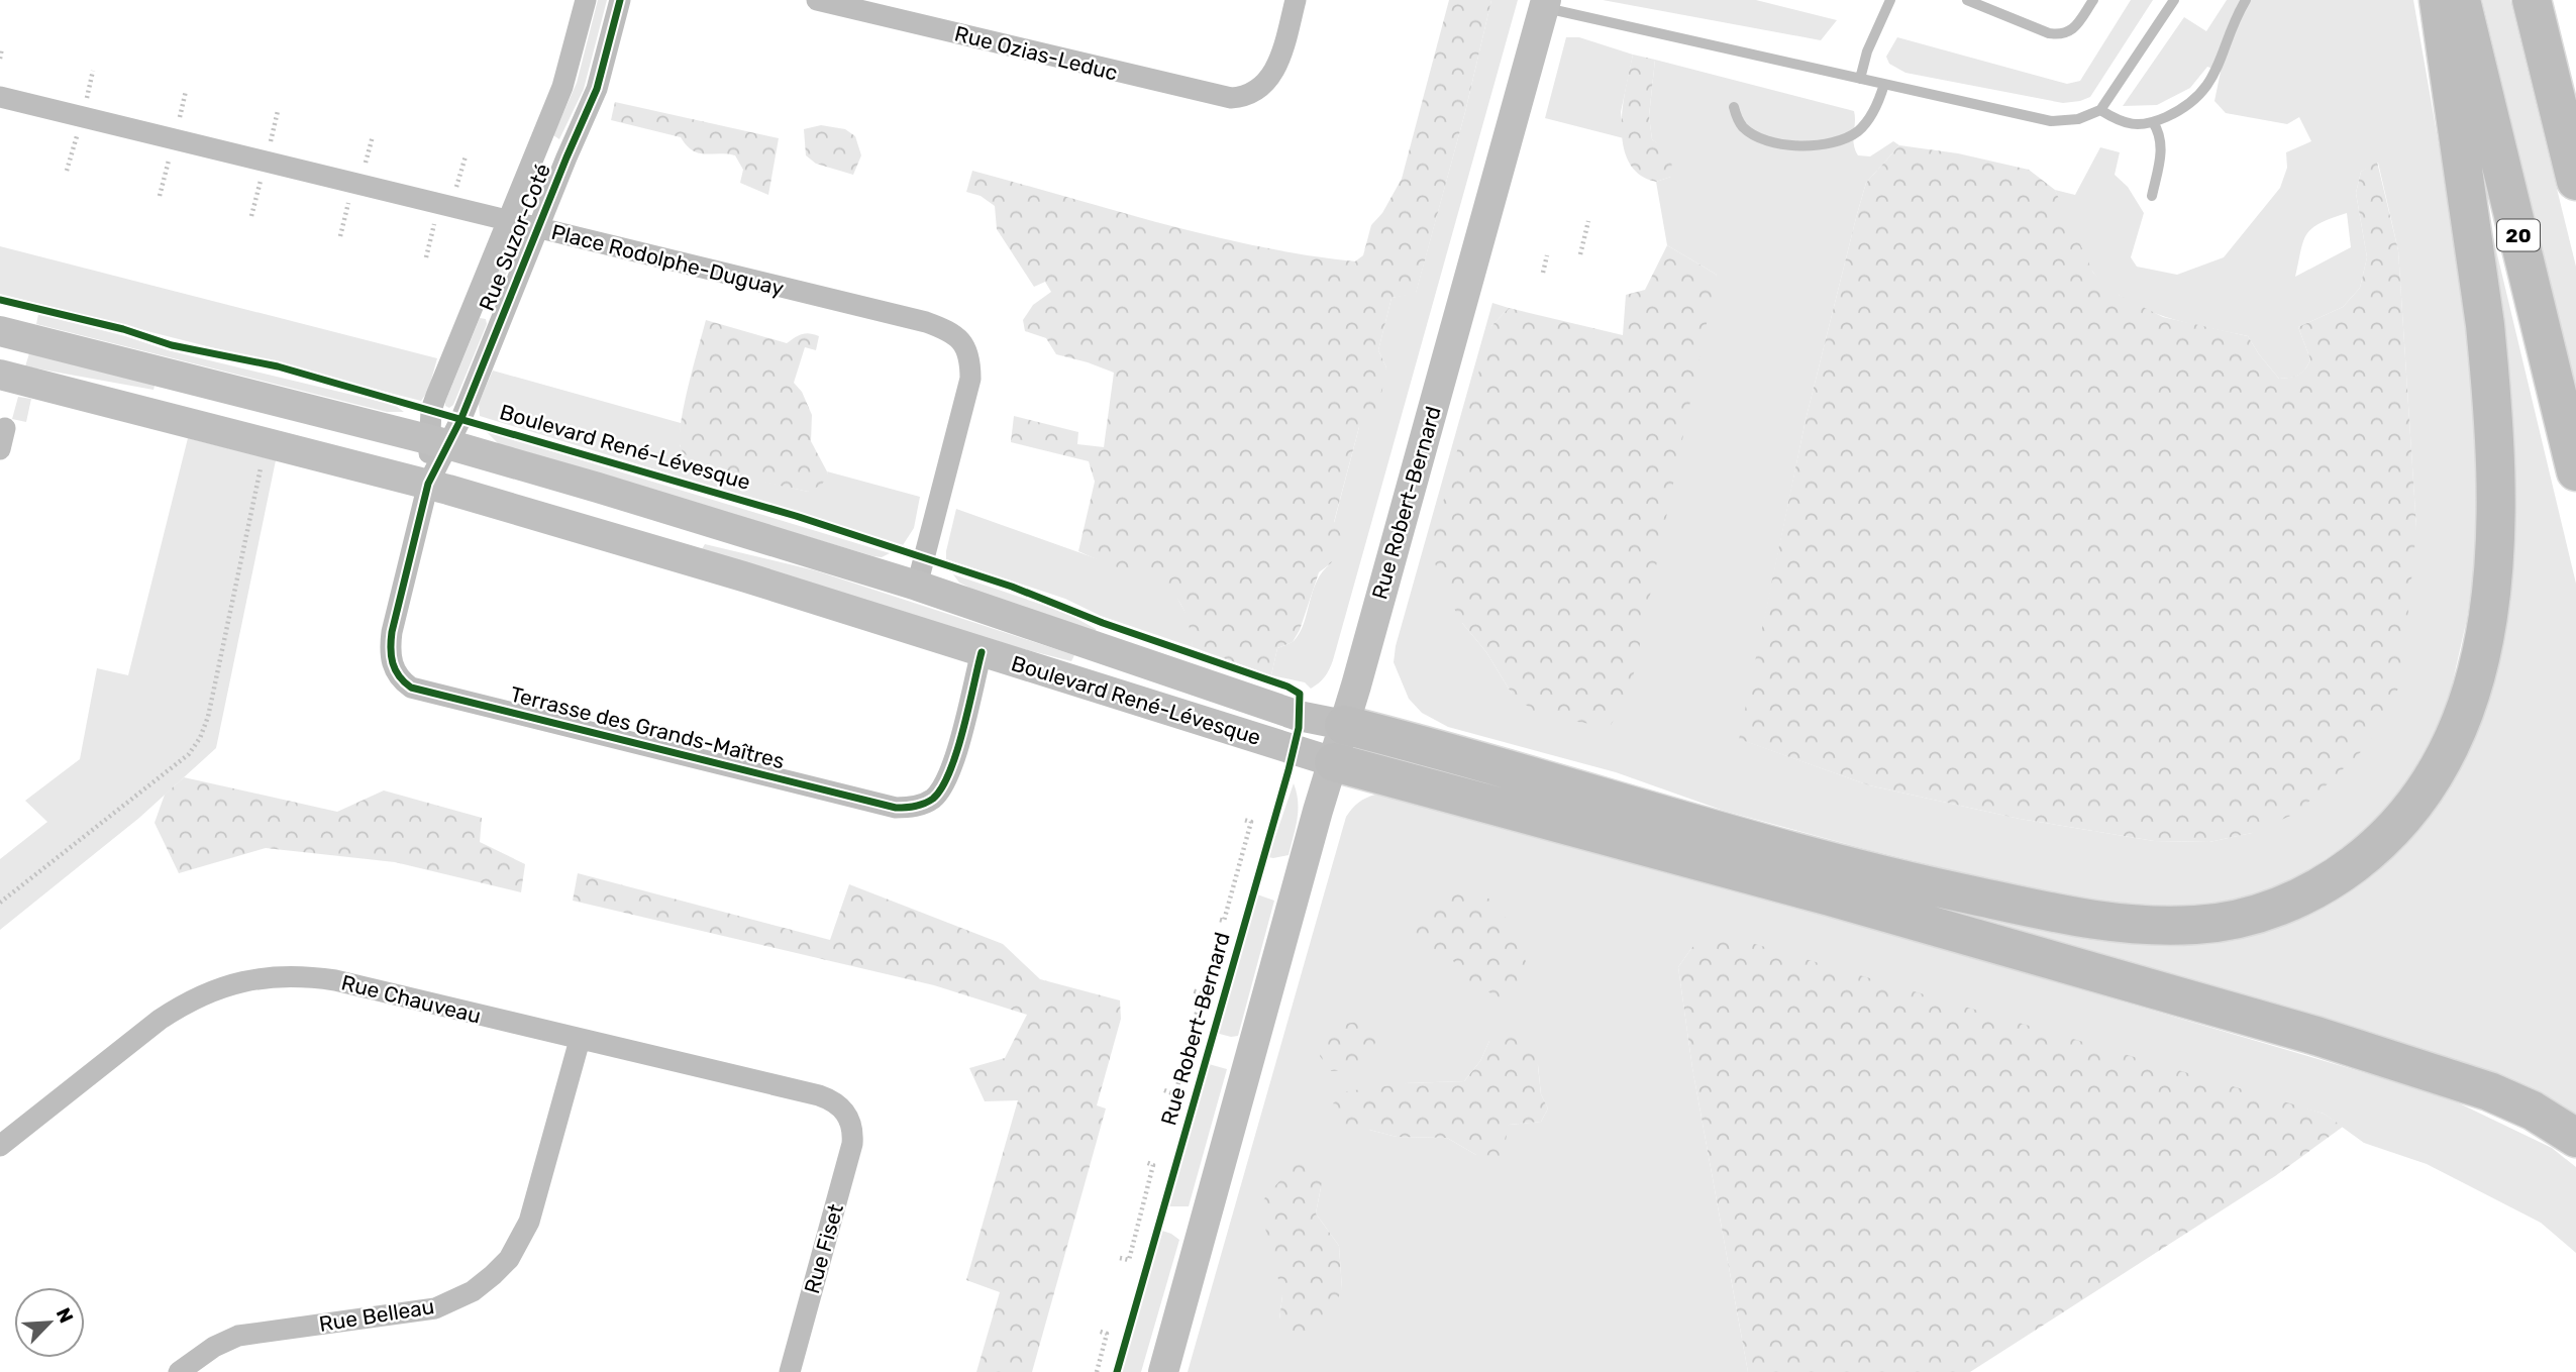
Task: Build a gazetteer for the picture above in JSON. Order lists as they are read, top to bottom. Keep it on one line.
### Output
{"streets":{"highway":["20"],"main road":["Boulevard René-Lévesque","Rue Robert-Bernard"],"street":["Rue Ozias-Leduc","Rue Suzor-Coté","Place Rodolphe-Duguay","Terrasse des Grands-Maîtres","Rue Chauveau","Rue Fiset","Rue Belleau"]},"crossings":[["Rue Suzor-Coté","Place Rodolphe-Duguay"],["Rue Suzor-Coté","Boulevard René-Lévesque"],["Rue Suzor-Coté","Terrasse des Grands-Maîtres"],["Place Rodolphe-Duguay","Boulevard René-Lévesque"],["Boulevard René-Lévesque","Rue Robert-Bernard"],["Boulevard René-Lévesque","Terrasse des Grands-Maîtres"],["Rue Chauveau","Rue Fiset"],["Rue Chauveau","Rue Belleau"]],"north":"top right"}
